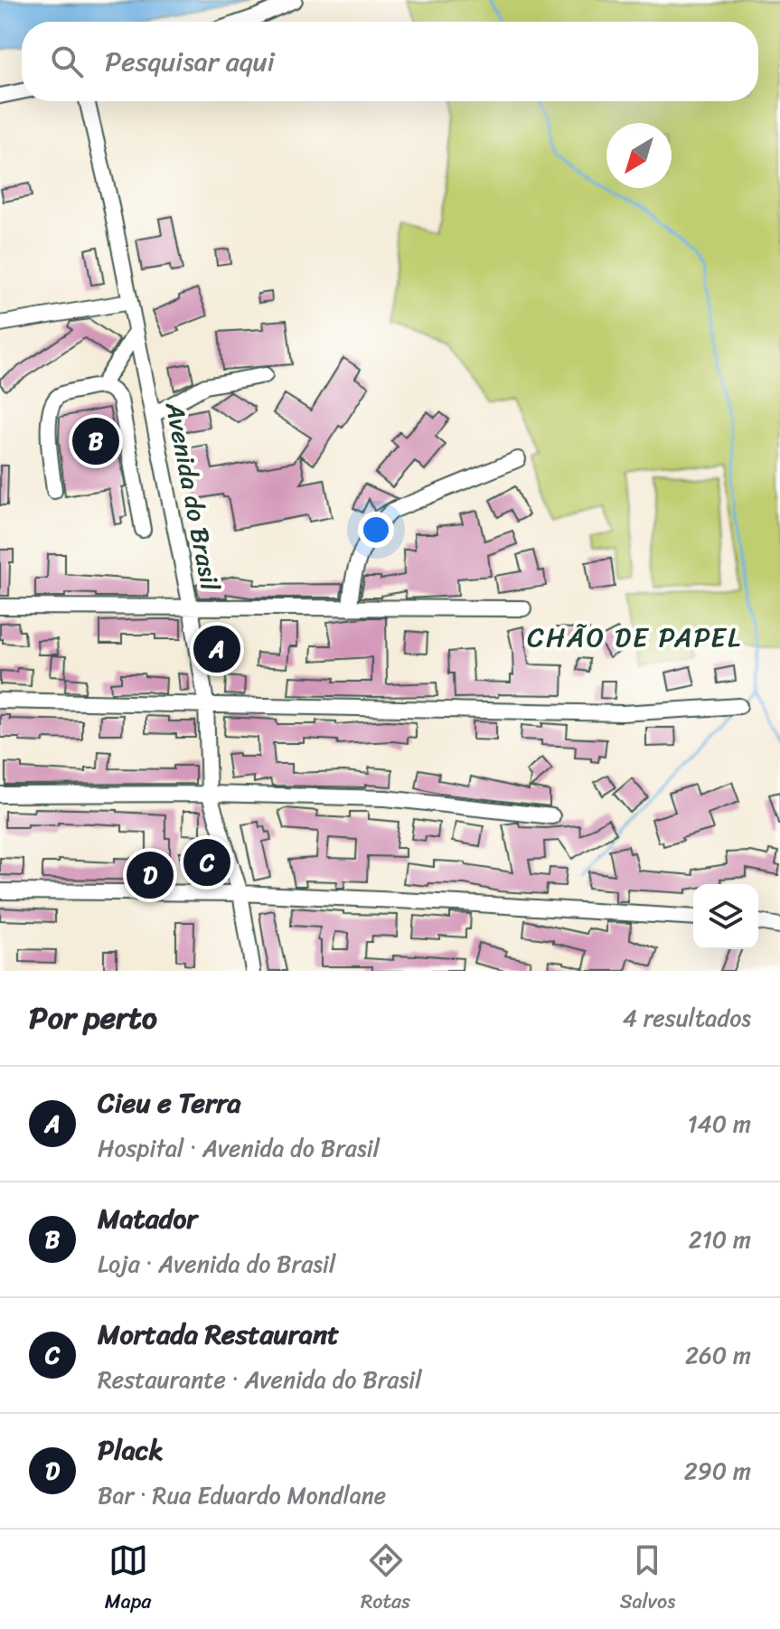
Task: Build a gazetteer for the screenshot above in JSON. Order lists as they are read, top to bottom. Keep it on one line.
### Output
{"streets":{"street":["Avenida do Brasil"]},"districts":["CHÃO DE PAPEL"],"north":"bottom left","page":{"search":"Pesquisar aqui","pins":["B","A","C","D"],"heading":["Por perto","4 resultados"],"list":[{"mark":"A","name":"Cieu e Terra","note":"Hospital · Avenida do Brasil","value":"140 m"},{"mark":"B","name":"Matador","note":"Loja · Avenida do Brasil","value":"210 m"},{"mark":"C","name":"Mortada Restaurant","note":"Restaurante · Avenida do Brasil","value":"260 m"},{"mark":"D","name":"Plack","note":"Bar · Rua Eduardo Mondlane","value":"290 m"}],"nav":["Mapa","Rotas","Salvos"]}}
